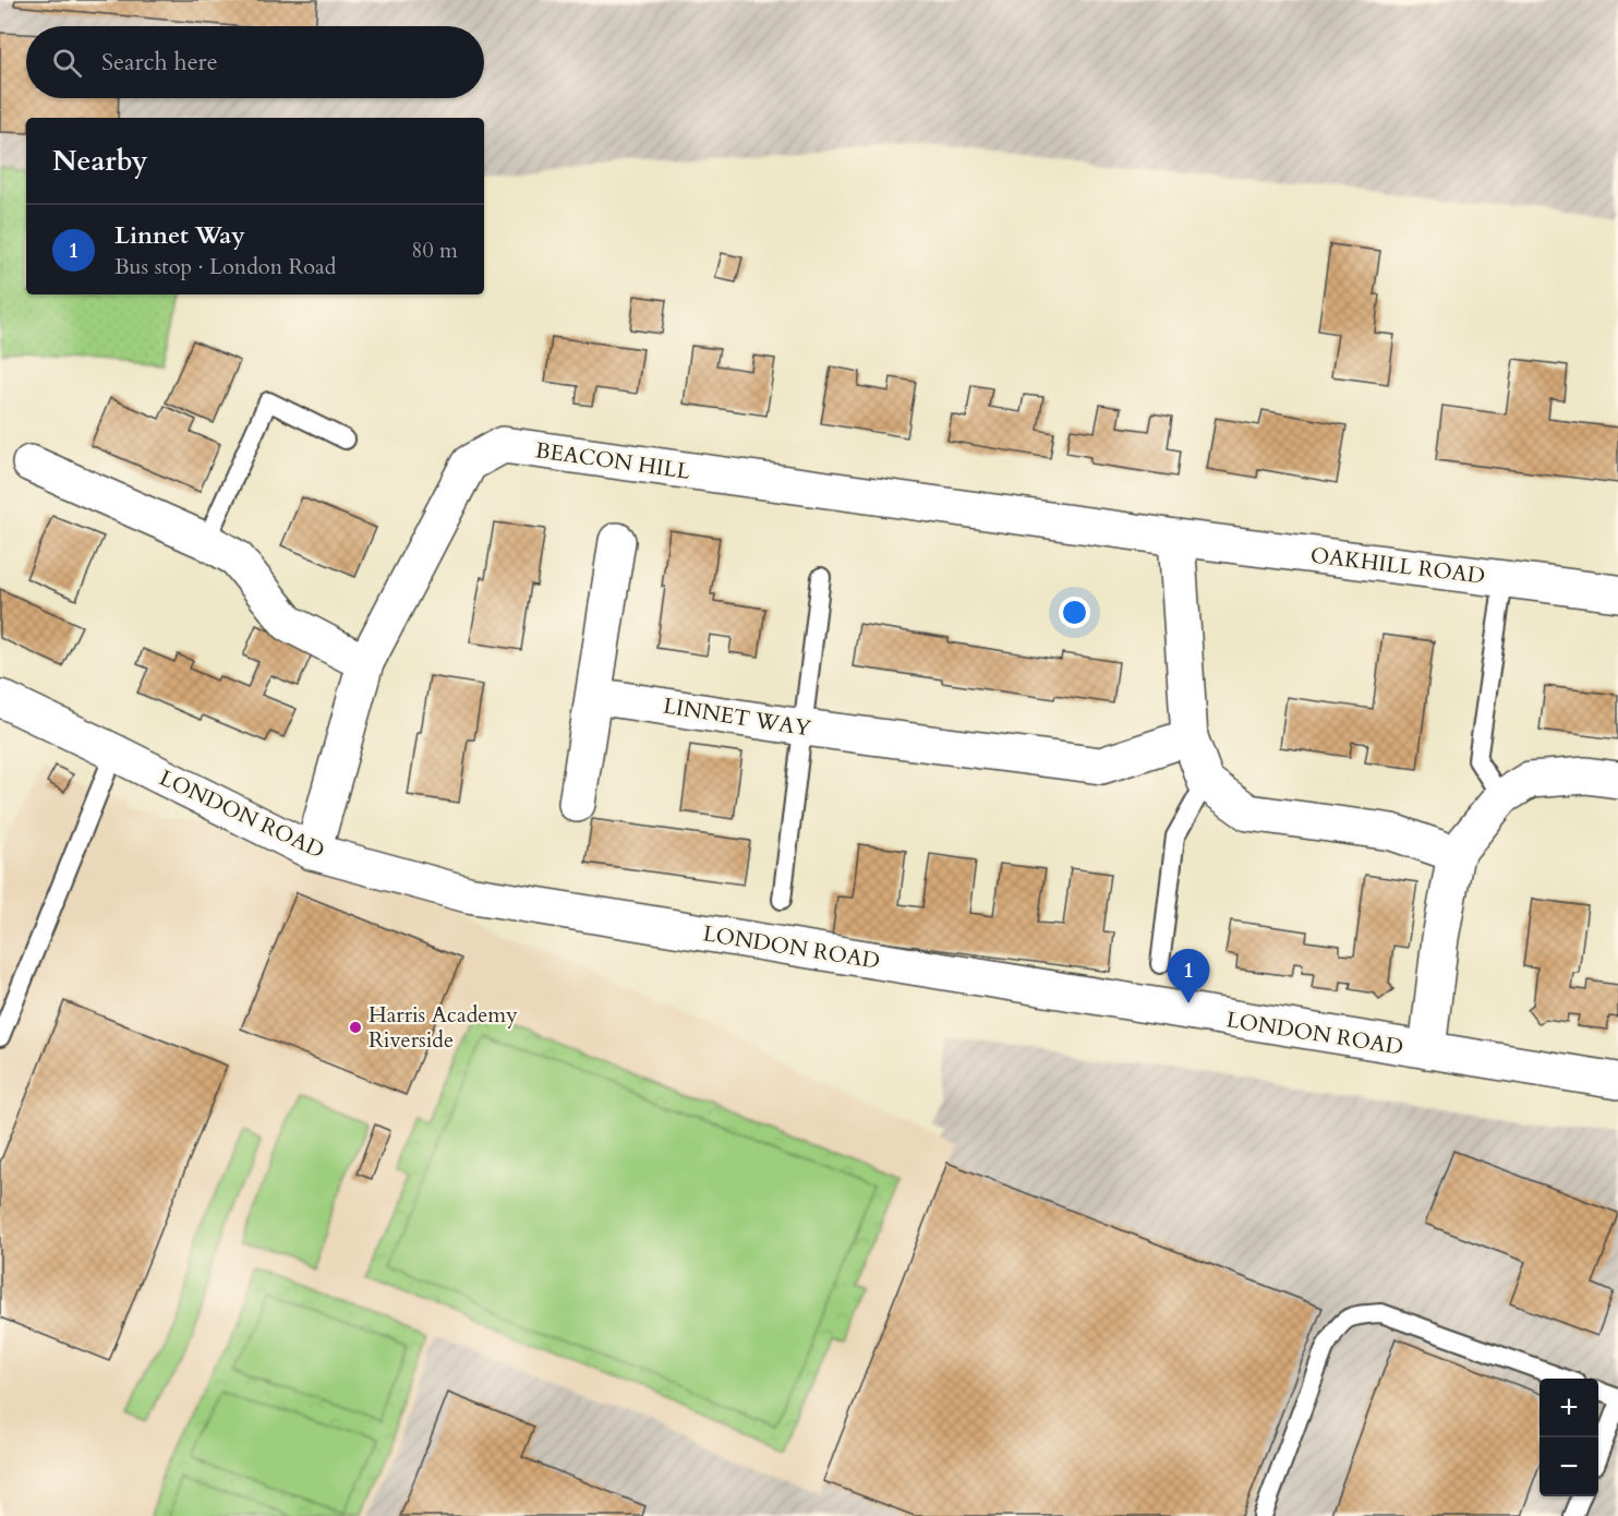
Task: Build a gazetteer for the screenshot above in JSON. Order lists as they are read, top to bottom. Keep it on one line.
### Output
{"streets":{"street":["BEACON HILL","OAKHILL ROAD","LINNET WAY","LONDON ROAD"]},"crossings":[["BEACON HILL","OAKHILL ROAD"],["BEACON HILL","LONDON ROAD"]],"places":["Harris Academy Riverside"],"page":{"search":"Search here","heading":"Nearby","list":[{"mark":"1","name":"Linnet Way","note":"Bus stop · London Road","value":"80 m"}],"pins":"1","map_buttons":["+","−"]}}
